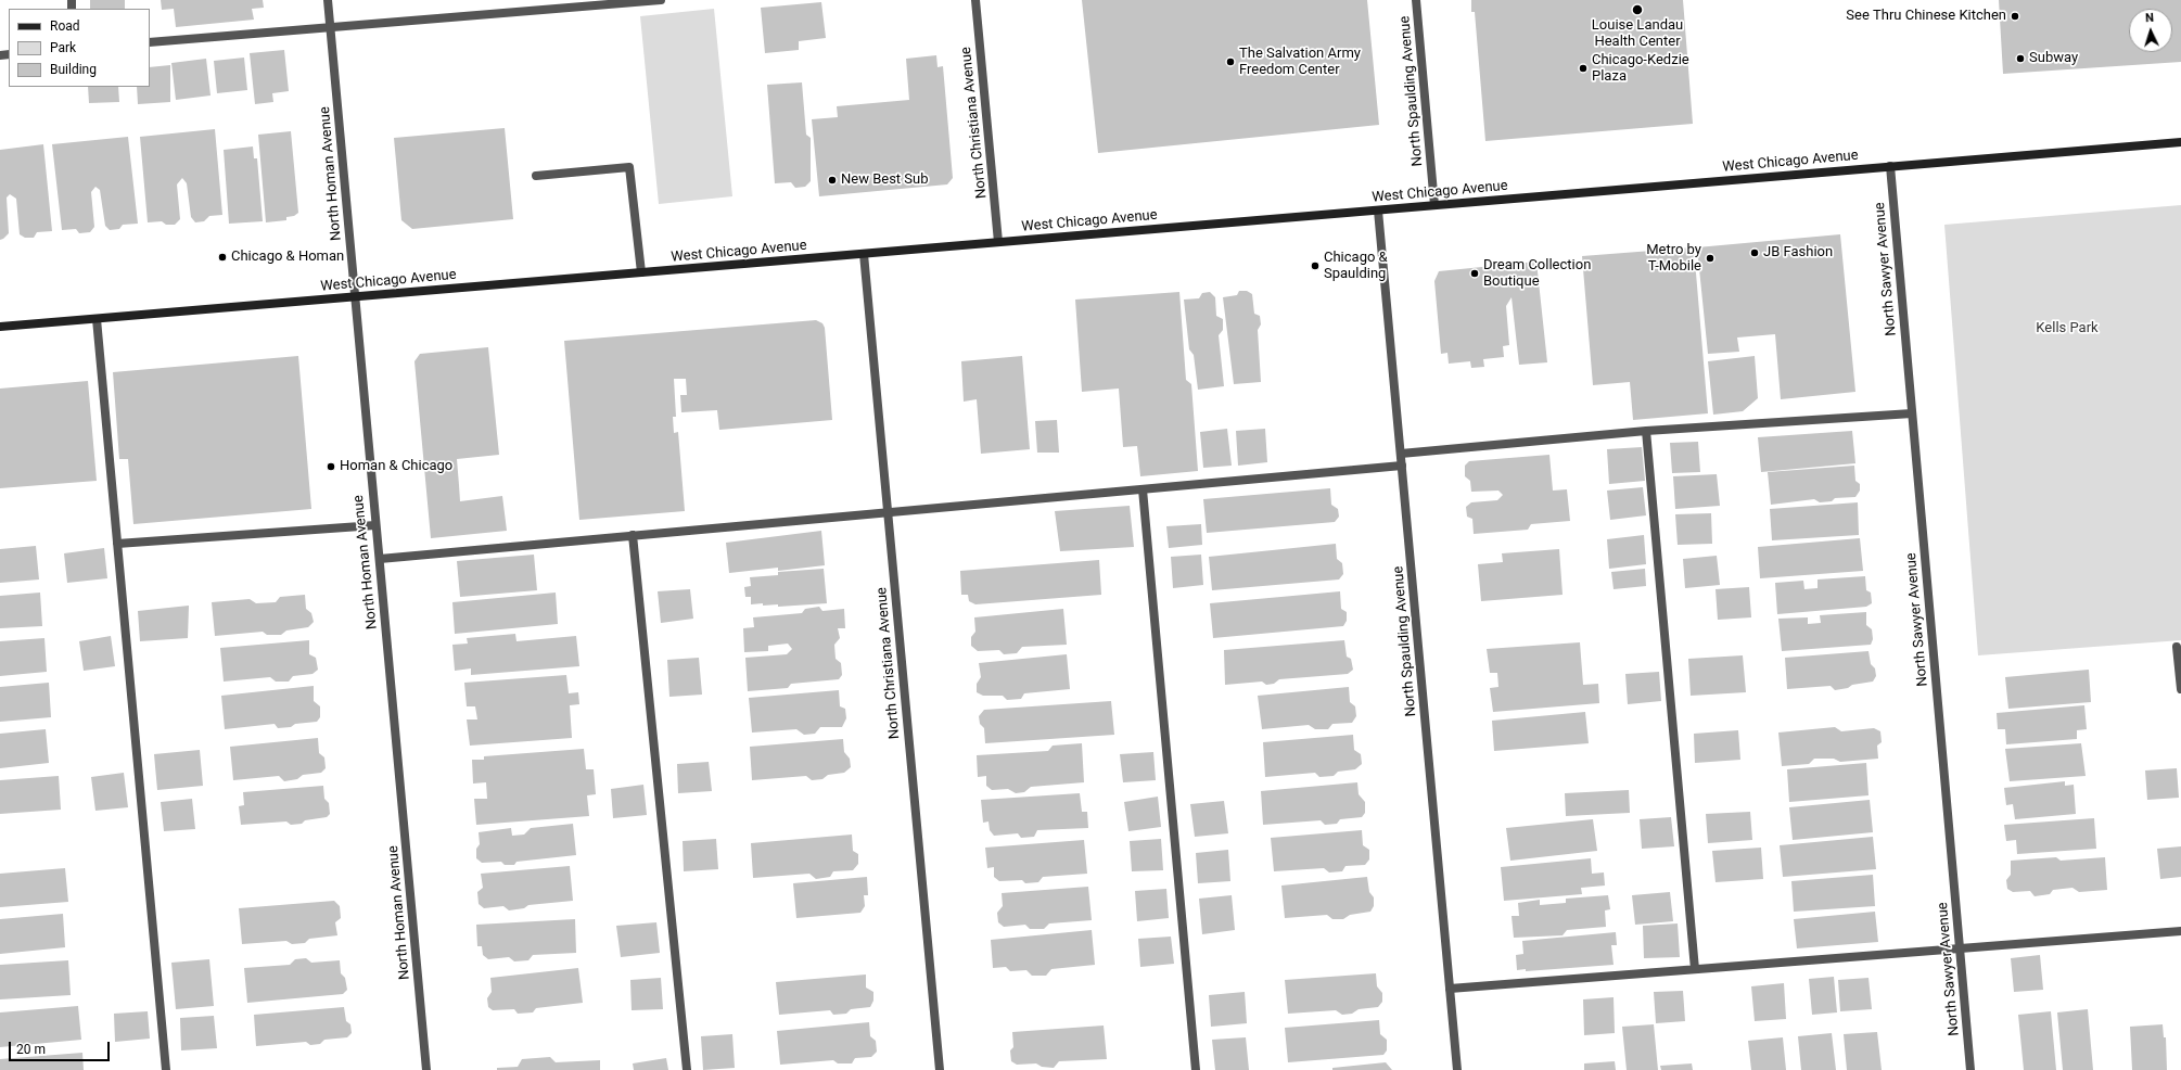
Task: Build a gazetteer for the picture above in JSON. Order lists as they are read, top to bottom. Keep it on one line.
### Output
{"streets":{"main road":["West Chicago Avenue"],"street":["North Spaulding Avenue","North Christiana Avenue","North Homan Avenue","North Sawyer Avenue"]},"crossings":[["North Spaulding Avenue","West Chicago Avenue"],["North Christiana Avenue","West Chicago Avenue"],["West Chicago Avenue","North Homan Avenue"],["West Chicago Avenue","North Sawyer Avenue"]],"parks":["Kells Park"],"places":["Louise Landau Health Center","See Thru Chinese Kitchen","Subway","The Salvation Army Freedom Center","Chicago-Kedzie Plaza","New Best Sub","JB Fashion","Chicago & Homan","Metro by T-Mobile","Chicago & Spaulding","Dream Collection Boutique","Homan & Chicago"],"legend":["Road","Park","Building"],"scale_bar":"20 m","north":"top"}
